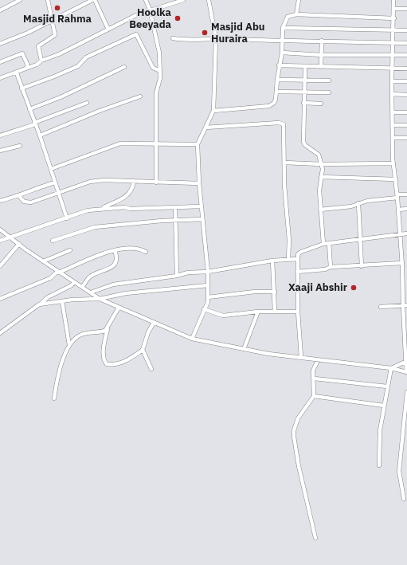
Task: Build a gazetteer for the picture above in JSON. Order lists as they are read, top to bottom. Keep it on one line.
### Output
{"places":["Masjid Rahma","Hoolka Beeyada","Masjid Abu Huraira","Xaaji Abshir"]}
